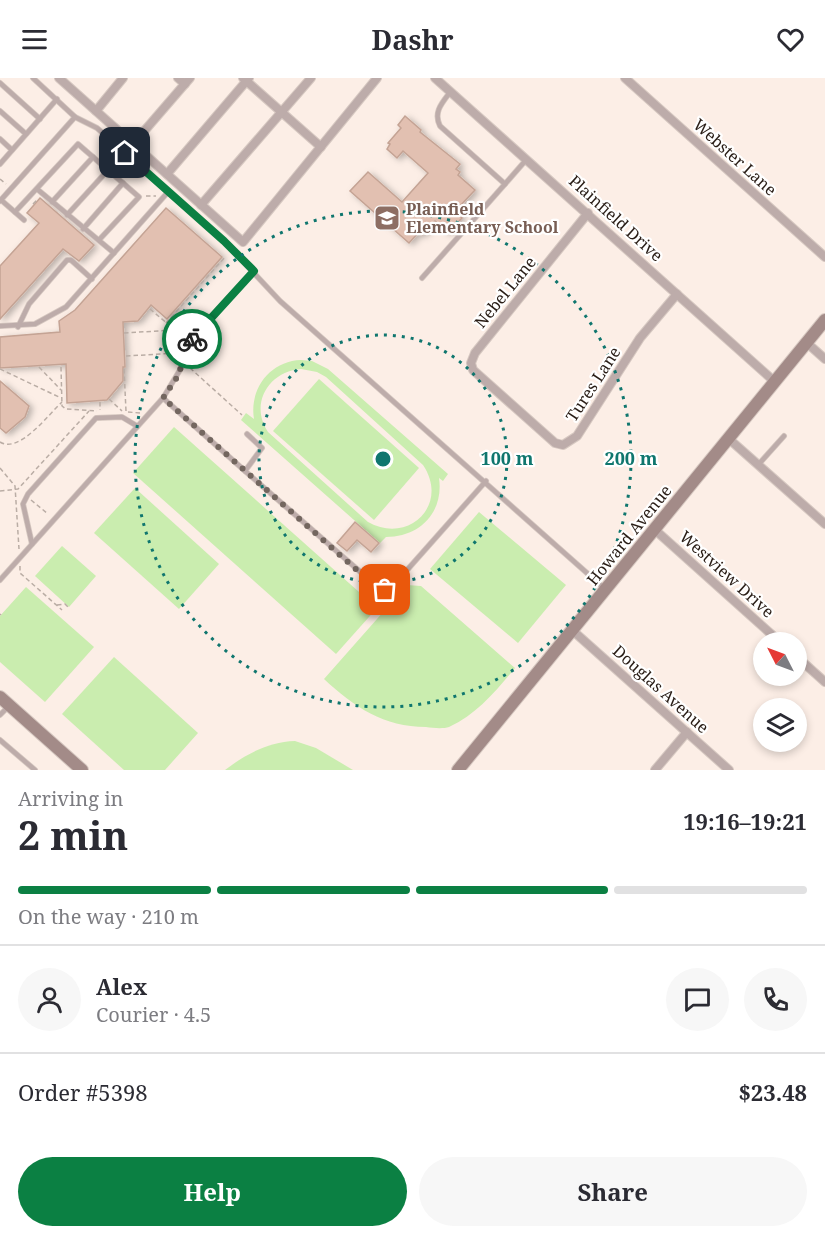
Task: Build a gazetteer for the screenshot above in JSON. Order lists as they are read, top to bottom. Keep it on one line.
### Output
{"streets":{"street":["Webster Lane","Plainfield Drive","Nebel Lane","Tures Lane","Howard Avenue","Westview Drive","Douglas Avenue"]},"crossings":[["Plainfield Drive","Nebel Lane"],["Plainfield Drive","Tures Lane"],["Plainfield Drive","Howard Avenue"],["Nebel Lane","Tures Lane"],["Howard Avenue","Westview Drive"],["Howard Avenue","Douglas Avenue"]],"places":{"school or university":["Plainfield Elementary School"]},"north":"top left","page":{"header":"Dashr","heading":["2 min","Arriving in","19:16–19:21"],"panel":["Alex","Courier · 4.5","Order #5398","$23.48"],"bar":"On the way · 210 m","buttons":["Help","Share"]},"rings":["100 m","200 m"]}
